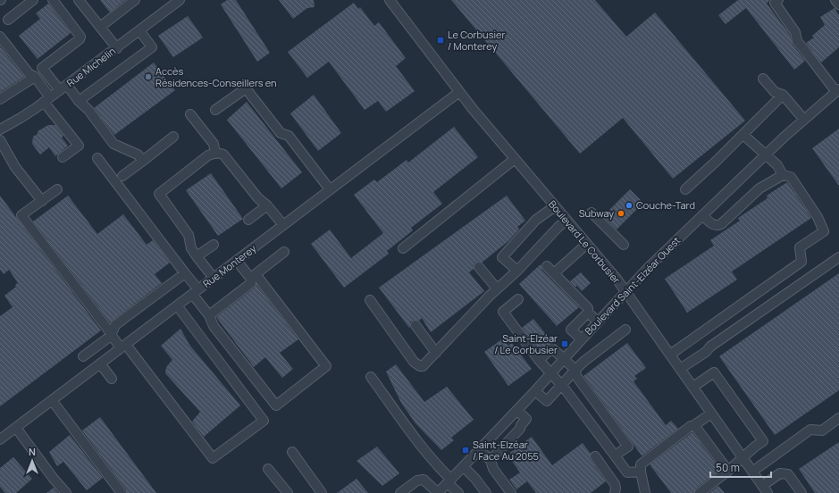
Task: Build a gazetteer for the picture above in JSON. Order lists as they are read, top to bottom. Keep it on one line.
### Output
{"streets":{"street":["Rue Michelin","Boulevard Le Corbusier","Rue Monterey","Boulevard Saint-Elzéar Ouest"]},"crossings":[["Boulevard Le Corbusier","Rue Monterey"],["Boulevard Le Corbusier","Boulevard Saint-Elzéar Ouest"]],"places":{"transit":["Le Corbusier / Monterey","Saint-Elzéar / Le Corbusier","Saint-Elzéar / Face Au 2055"],"other":["Accès Résidences-Conseillers en","Couche-Tard","Subway"]},"scale_bar":"50 m","north":"top"}
